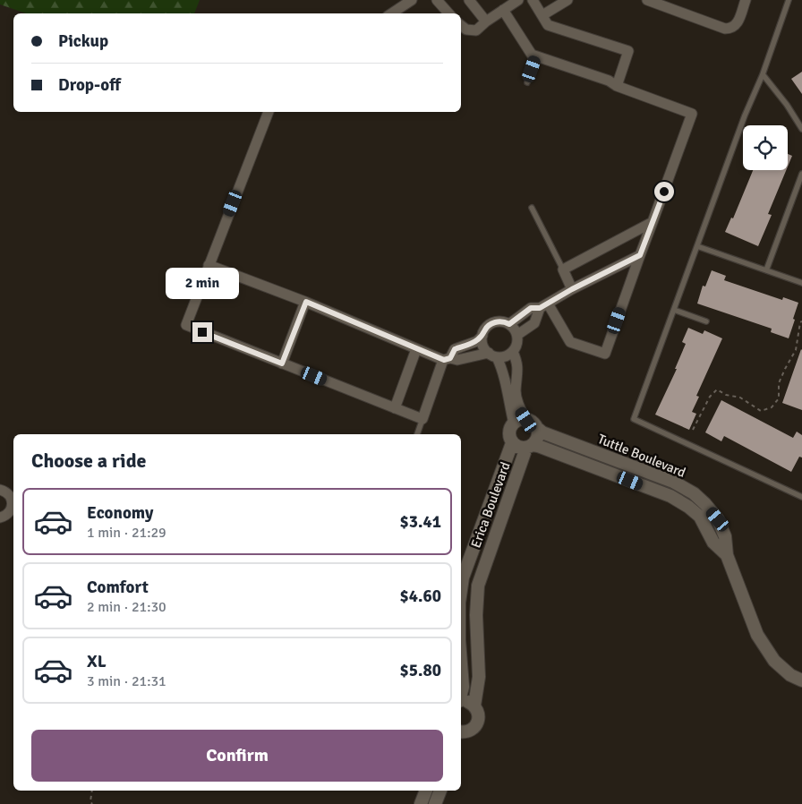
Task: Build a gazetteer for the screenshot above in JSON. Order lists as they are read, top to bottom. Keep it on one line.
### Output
{"streets":{"street":["Tuttle Boulevard","Erica Boulevard"]},"crossings":[["Tuttle Boulevard","Erica Boulevard"]],"page":{"banner":["Pickup","Drop-off"],"bubble":"2 min","heading":"Choose a ride","list":[{"name":"Economy","note":"1 min · 21:29","value":"$3.41"},{"name":"Comfort","note":"2 min · 21:30","value":"$4.60"},{"name":"XL","note":"3 min · 21:31","value":"$5.80"}],"buttons":"Confirm"}}
